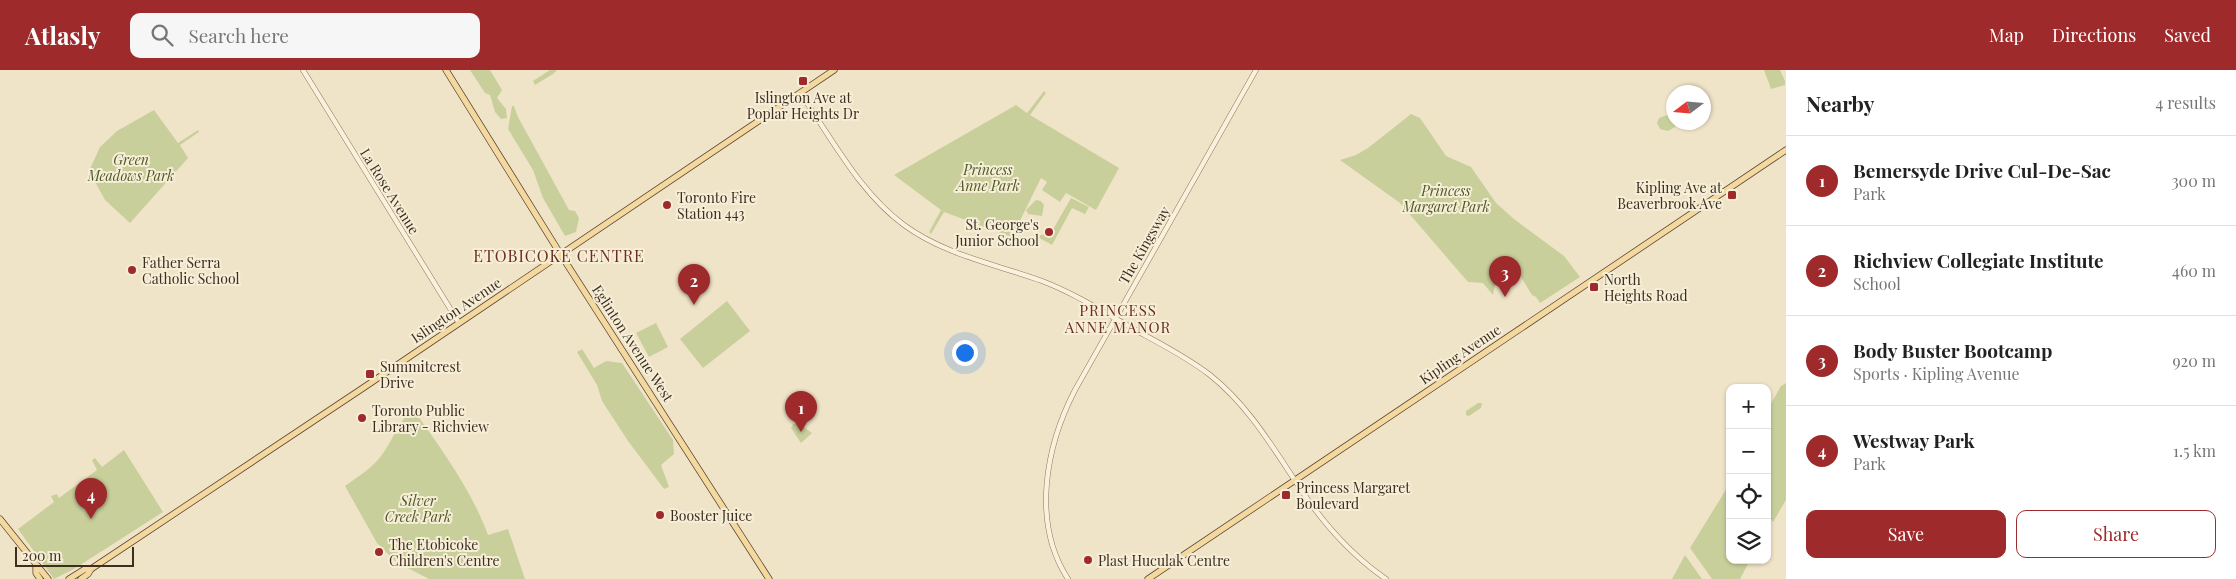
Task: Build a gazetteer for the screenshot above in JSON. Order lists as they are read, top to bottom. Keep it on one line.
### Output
{"streets":{"main road":["Islington Avenue","Eglinton Avenue West","Kipling Avenue"],"street":["La Rose Avenue","The Kingsway"]},"crossings":[["La Rose Avenue","Islington Avenue"],["Islington Avenue","Eglinton Avenue West"]],"districts":["ETOBICOKE CENTRE","PRINCESS ANNE MANOR"],"parks":["Green Meadows Park","Princess Anne Park","Princess Margaret Park","Silver Creek Park"],"places":{"transit":["Islington Ave at Poplar Heights Dr","Kipling Ave at Beaverbrook Ave","North Heights Road","Summitcrest Drive","Princess Margaret Boulevard"],"other":["Toronto Fire Station 443","St. George's Junior School","Father Serra Catholic School","Toronto Public Library - Richview","Booster Juice","The Etobicoke Children's Centre","Plast Huculak Centre"]},"scale_bar":"200 m","north":"left","page":{"header":"Atlasly","search":"Search here","nav":["Map","Directions","Saved"],"heading":["Nearby","4 results"],"list":[{"mark":"1","name":"Bemersyde Drive Cul-De-Sac","note":"Park","value":"300 m"},{"mark":"2","name":"Richview Collegiate Institute","note":"School","value":"460 m"},{"mark":"3","name":"Body Buster Bootcamp","note":"Sports · Kipling Avenue","value":"920 m"},{"mark":"4","name":"Westway Park","note":"Park","value":"1.5 km"}],"pins":["3","2","1","4"],"map_buttons":["+","−"],"buttons":["Save","Share"],"scale":"200 m"}}
